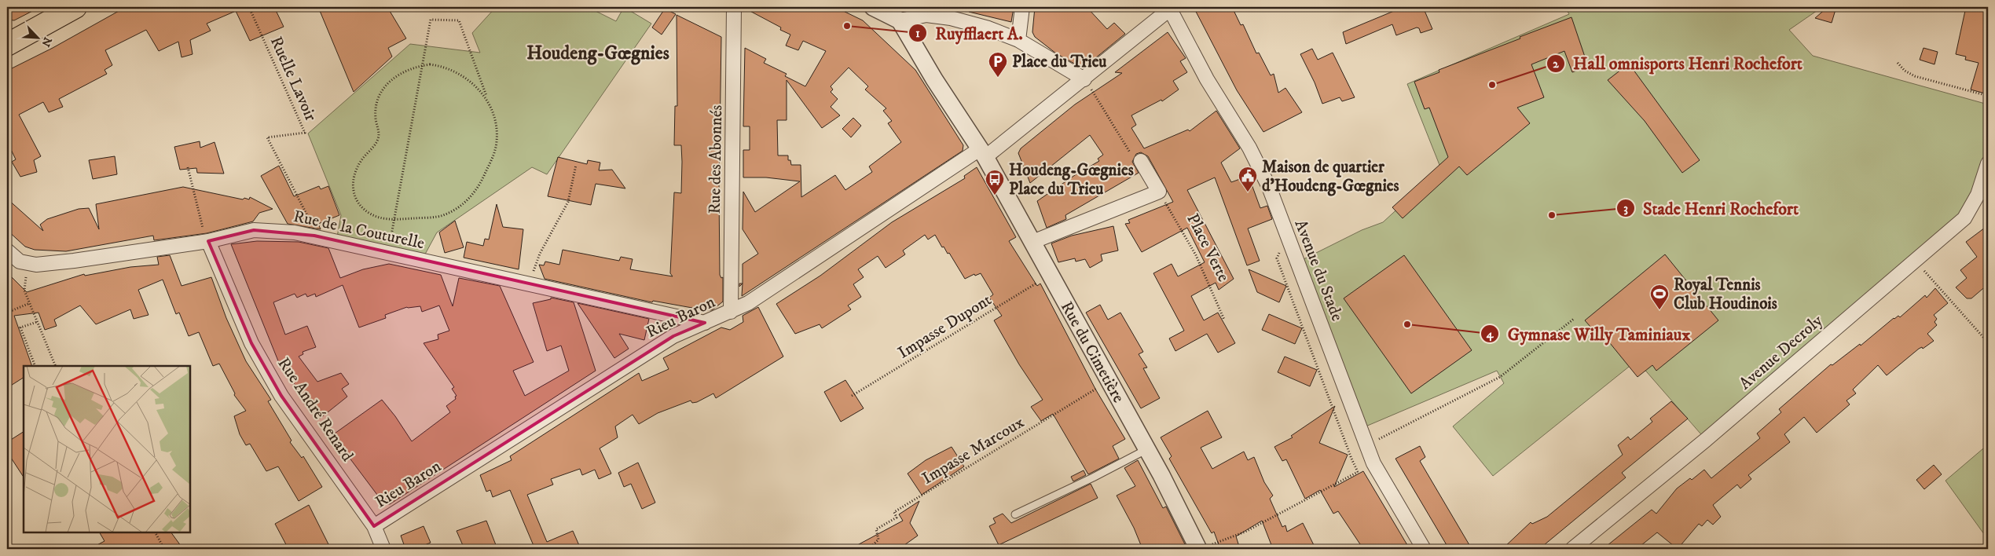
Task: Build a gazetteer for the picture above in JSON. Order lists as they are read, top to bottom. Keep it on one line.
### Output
{"streets":{"street":["Rue des Abonnés","Rue de la Couturelle","Avenue du Stade","Rieu Baron","Rue du Cimetière","Avenue Decroly","Rue André Renard"],"path":["Ruelle Lavoir","Place Verte","Impasse Dupont","Impasse Marcoux"]},"crossings":[["Ruelle Lavoir","Rue de la Couturelle"],["Rue des Abonnés","Rieu Baron"],["Rue de la Couturelle","Rieu Baron"],["Rue de la Couturelle","Rue André Renard"],["Rieu Baron","Rue du Cimetière"],["Rieu Baron","Rue André Renard"],["Impasse Dupont","Rue du Cimetière"],["Rue du Cimetière","Impasse Marcoux"]],"districts":["Houdeng-Gœgnies"],"places":{"other":["Ruyfflaert A.","Hall omnisports Henri Rochefort","Stade Henri Rochefort","Gymnase Willy Taminiaux"],"parking":["Place du Trieu"],"public building":["Maison de quartier d'Houdeng-Gœgnies"],"bus stop":["Houdeng-Gœgnies Place du Trieu"],"sports":["Royal Tennis Club Houdinois"]},"north":"bottom right"}
